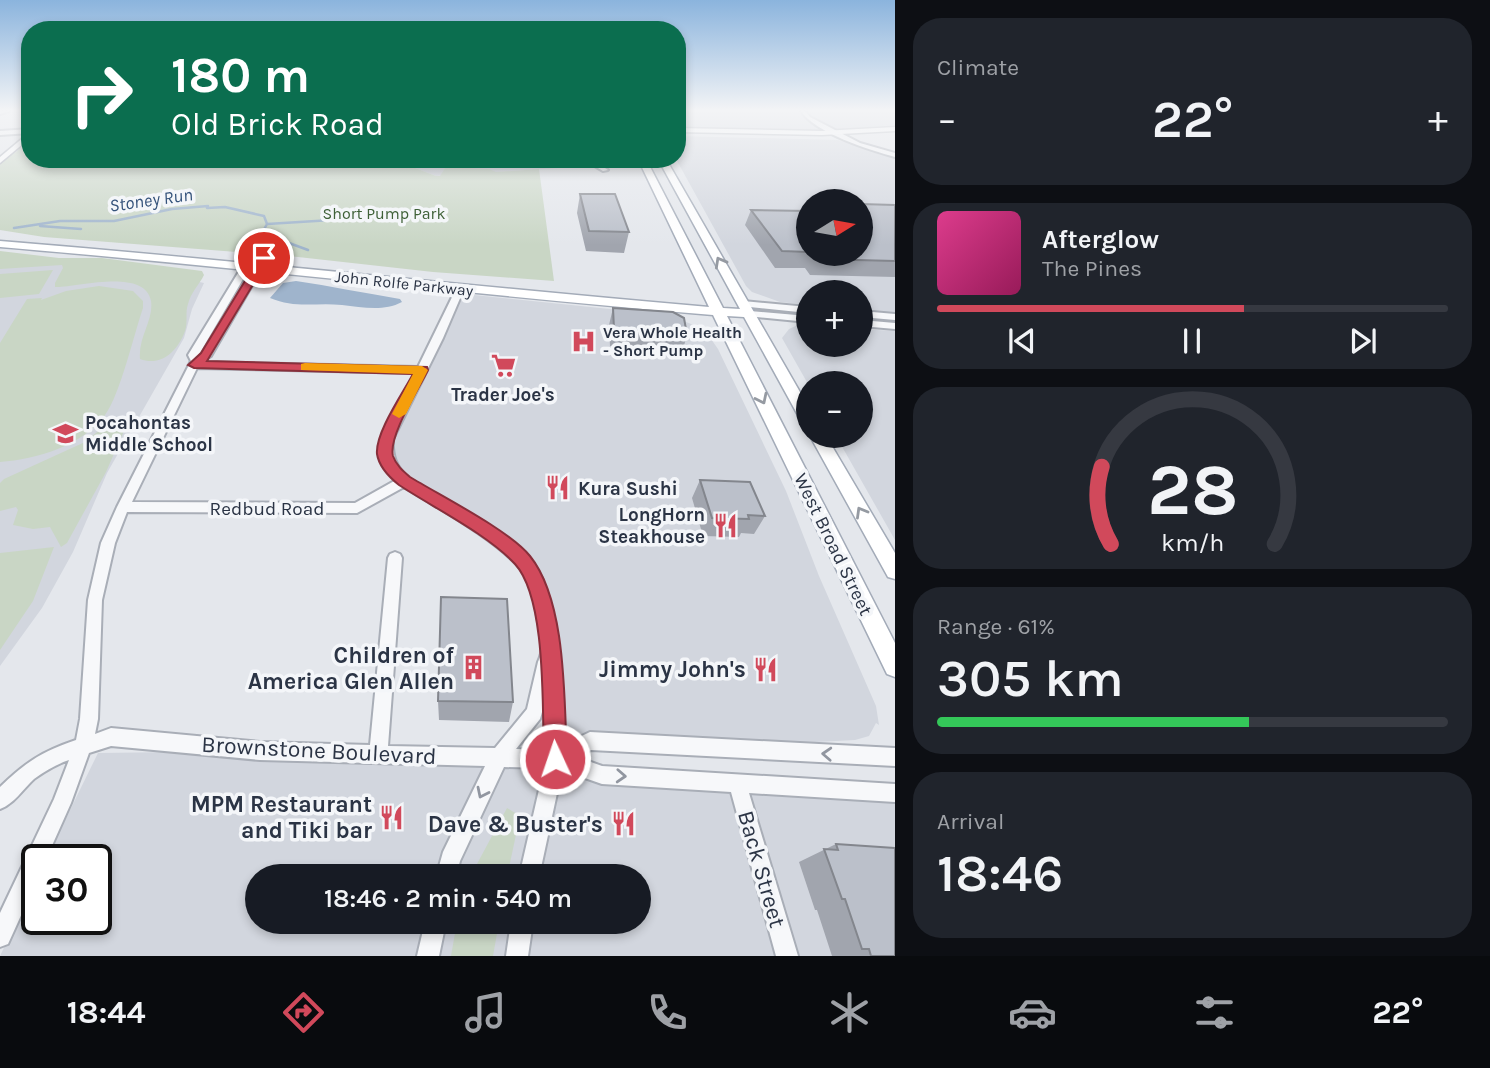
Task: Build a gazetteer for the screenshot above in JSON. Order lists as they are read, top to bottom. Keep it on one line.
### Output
{"streets":{"main road":["John Rolfe Parkway","West Broad Street"],"street":["Redbud Road","Brownstone Boulevard","Back Street"]},"crossings":[["John Rolfe Parkway","West Broad Street"],["Brownstone Boulevard","Back Street"]],"water":["Stoney Run"],"parks":["Short Pump Park"],"places":{"hospital":["Vera Whole Health - Short Pump"],"supermarket":["Trader Joe's"],"school or university":["Pocahontas Middle School"],"restaurant":["Kura Sushi","LongHorn Steakhouse","Jimmy John's","MPM Restaurant and Tiki bar","Dave & Buster's"],"building":["Children of America Glen Allen"]},"north":"right","page":{"tile":["Climate",["Range · 61%","305 km"],["Arrival","18:46"]],"turn":["180 m","Old Brick Road"],"heat":["−","22°","+"],"map_buttons":["+","−"],"song":["Afterglow","The Pines"],"limit":"30","trip":"18:46 · 2 min · 540 m","tabs":["18:44","22°"],"gauge":["28","km/h"]}}
